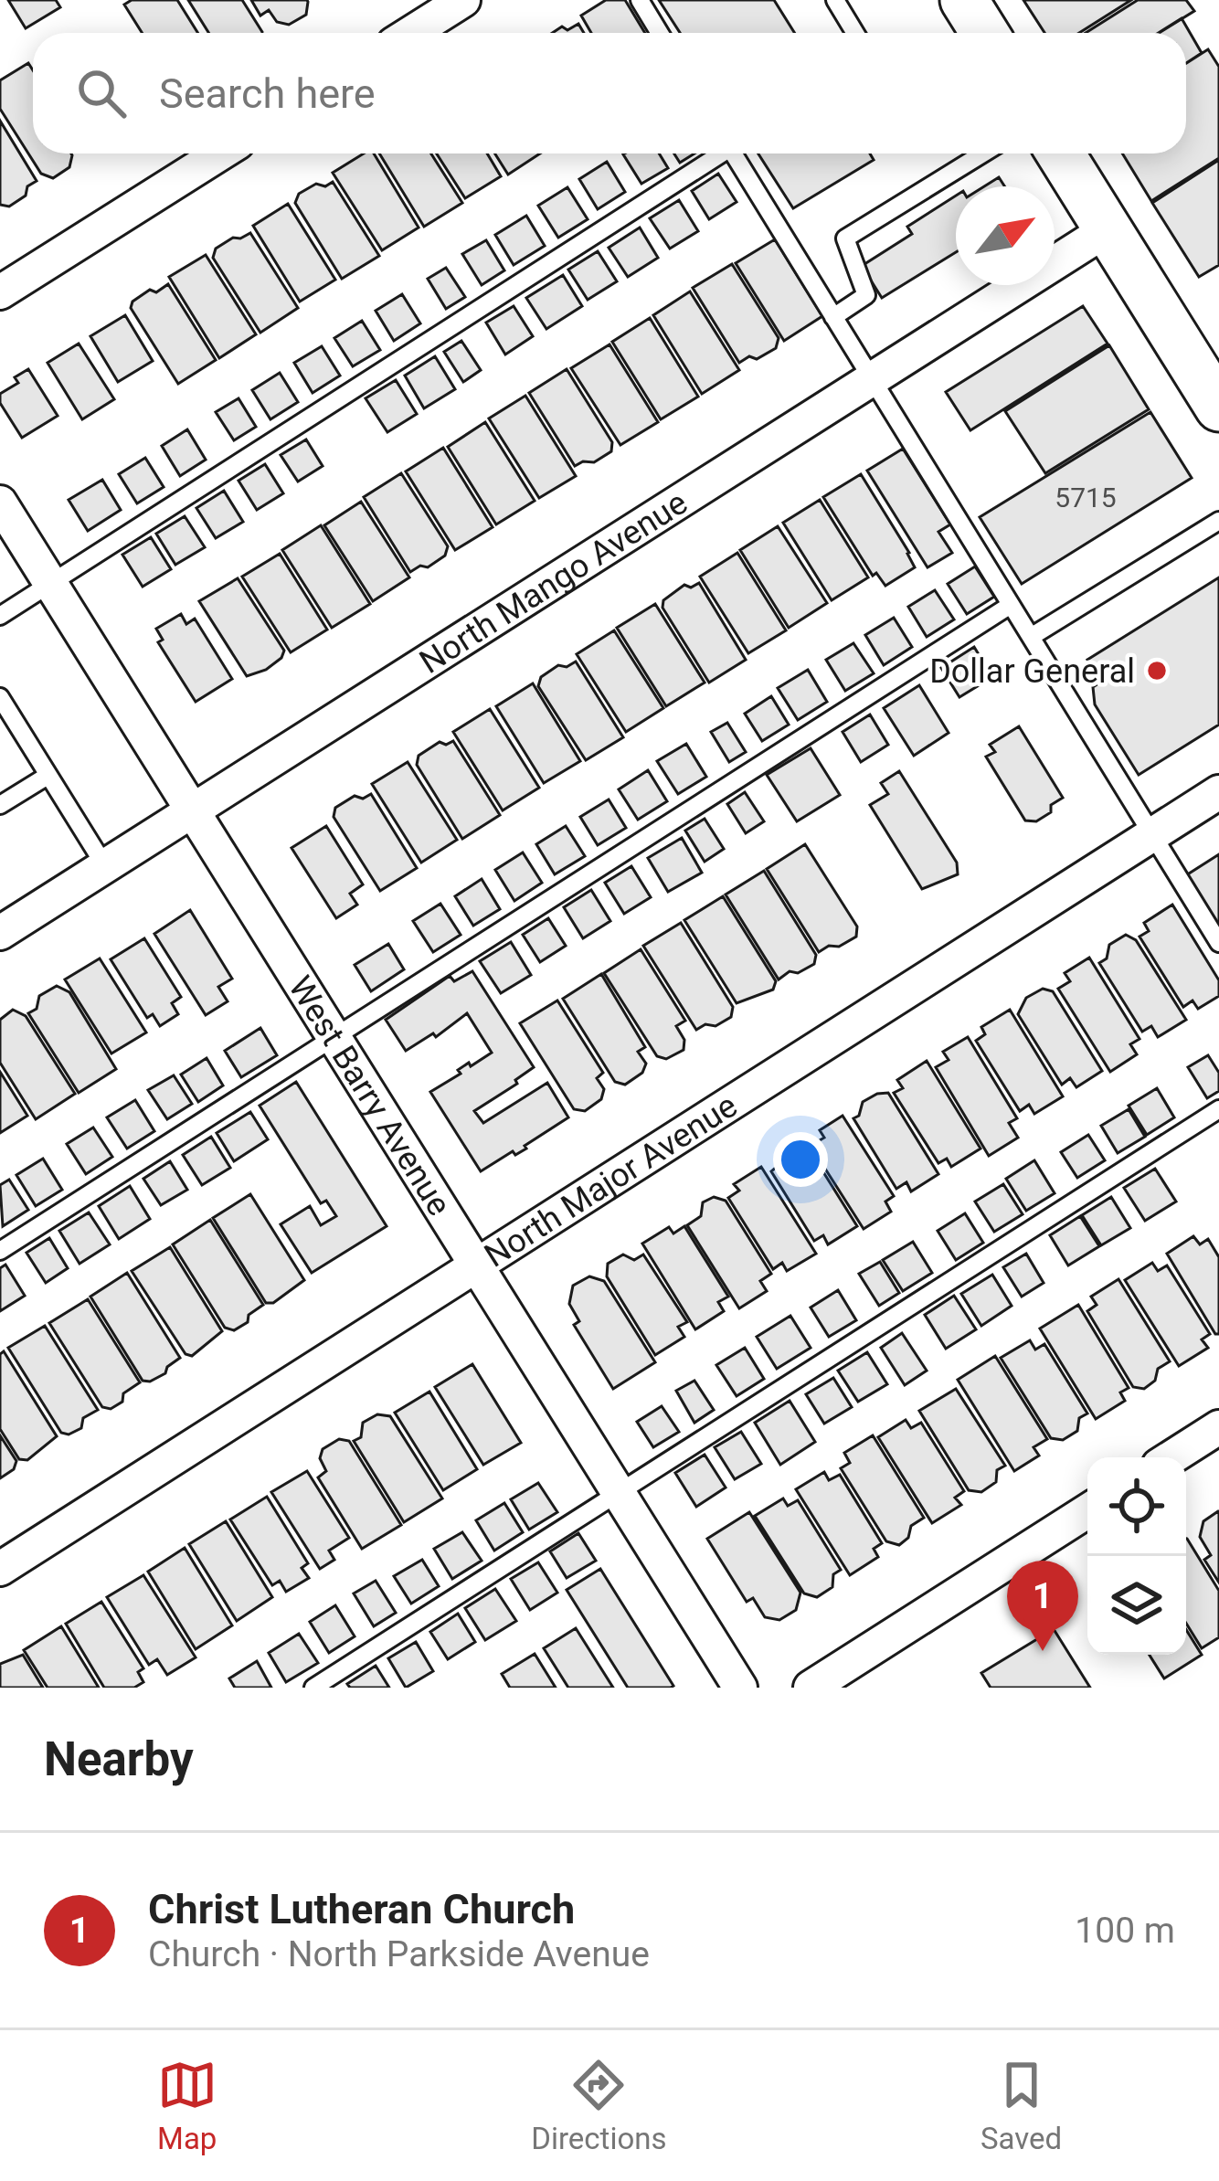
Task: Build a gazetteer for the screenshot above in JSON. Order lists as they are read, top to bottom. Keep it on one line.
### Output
{"streets":{"street":["North Mango Avenue","West Barry Avenue","North Major Avenue"]},"crossings":[["North Mango Avenue","West Barry Avenue"],["West Barry Avenue","North Major Avenue"]],"places":["Dollar General"],"house_numbers":["5715"],"north":"top right","page":{"search":"Search here","pins":"1","heading":"Nearby","list":[{"mark":"1","name":"Christ Lutheran Church","note":"Church · North Parkside Avenue","value":"100 m"}],"nav":["Map","Directions","Saved"]}}
